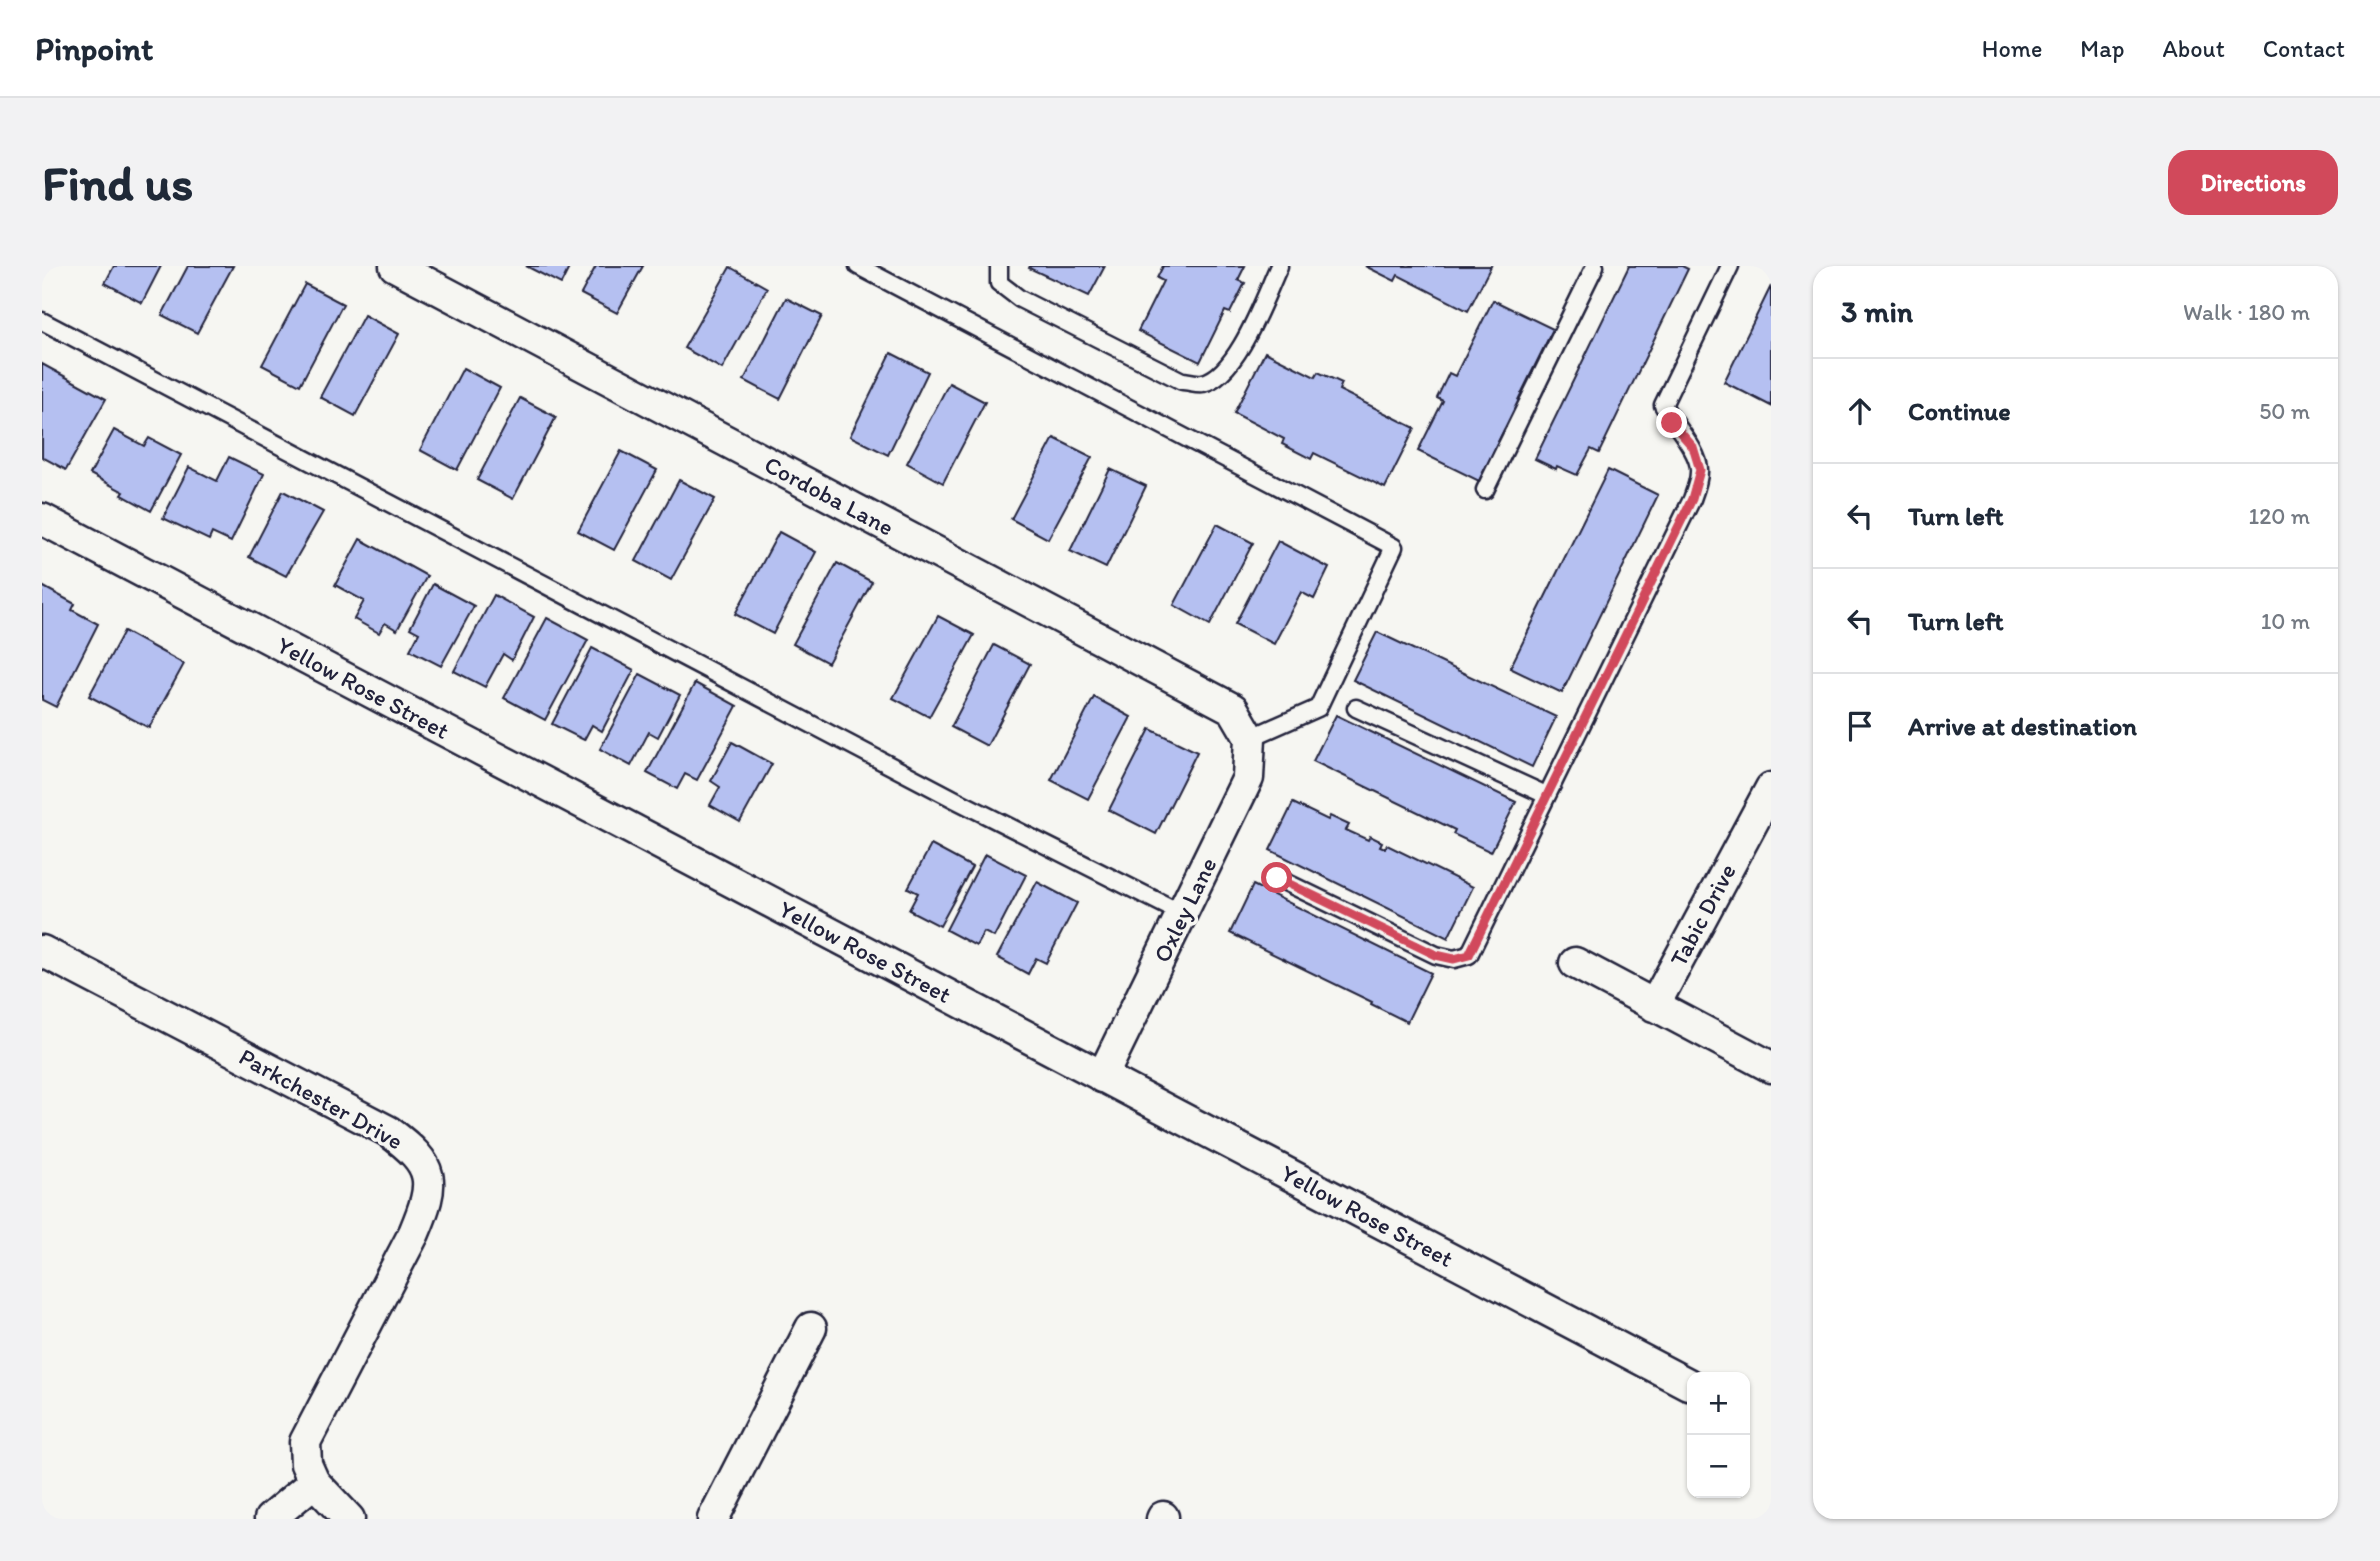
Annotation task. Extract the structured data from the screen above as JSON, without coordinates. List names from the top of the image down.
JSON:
{
  "streets": {
    "street": [
      "Cordoba Lane",
      "Yellow Rose Street",
      "Oxley Lane",
      "Tabic Drive",
      "Parkchester Drive"
    ]
  },
  "crossings": [
    ["Cordoba Lane", "Oxley Lane"],
    ["Yellow Rose Street", "Oxley Lane"]
  ],
  "page": {
    "header": "Pinpoint",
    "nav": [
      "Home",
      "Map",
      "About",
      "Contact"
    ],
    "buttons": "Directions",
    "title": "Find us",
    "heading": ["3 min", "Walk · 180 m"],
    "list": [
      ["Continue", "50 m"],
      ["Turn left", "120 m"],
      ["Turn left", "10 m"],
      "Arrive at destination"
    ],
    "map_buttons": ["+", "−"]
  }
}
